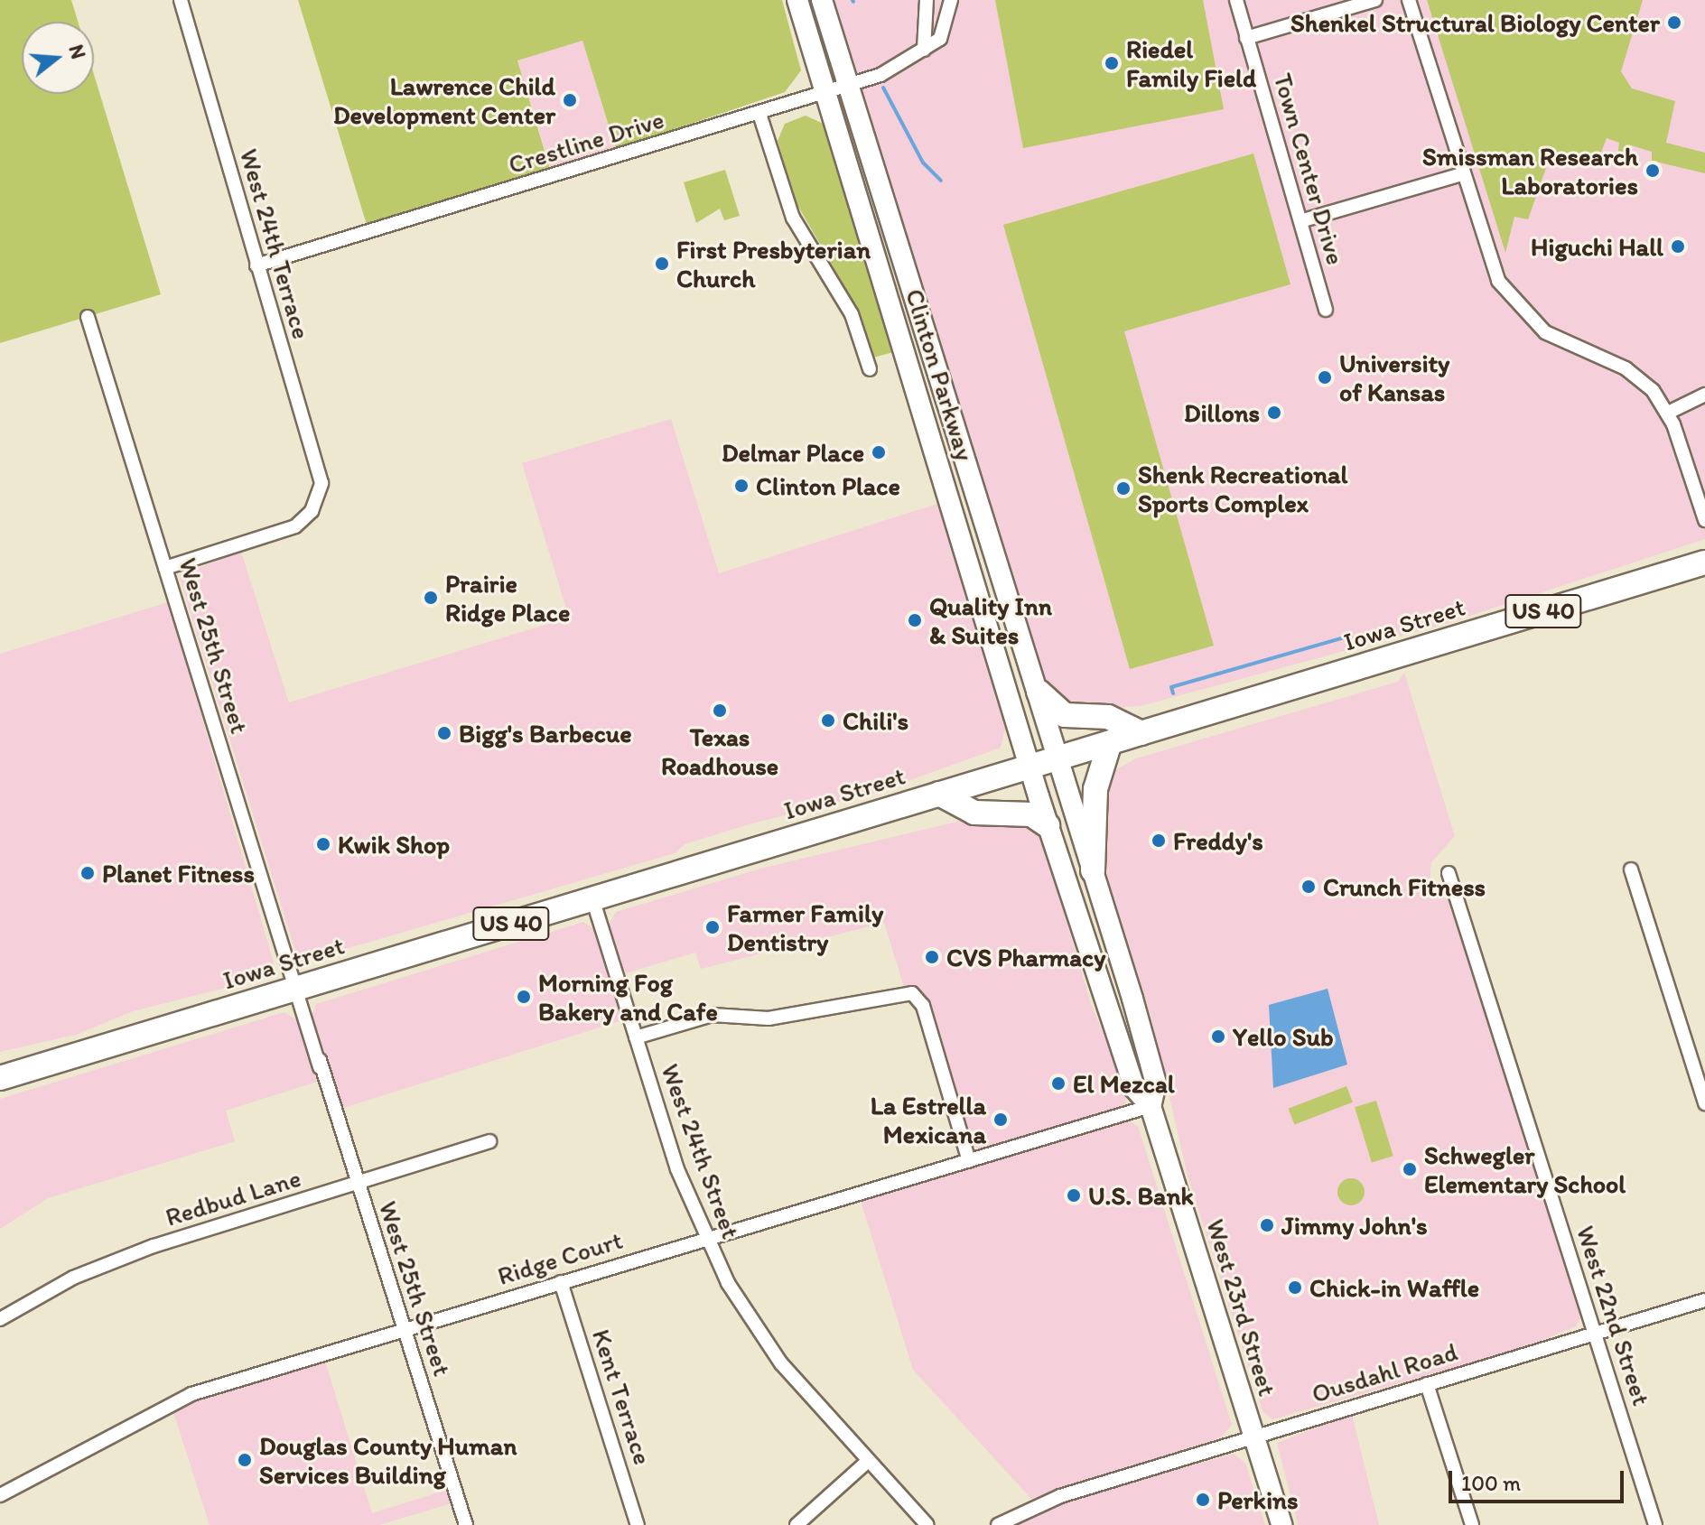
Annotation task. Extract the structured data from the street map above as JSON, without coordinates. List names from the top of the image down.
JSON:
{
  "streets": {
    "highway": ["US 40", "Iowa Street"],
    "main road": ["Clinton Parkway", "West 23rd Street"],
    "street": [
      "Crestline Drive",
      "Town Center Drive",
      "West 24th Terrace",
      "West 25th Street",
      "West 24th Street",
      "Redbud Lane",
      "Ridge Court",
      "West 22nd Street",
      "Ousdahl Road",
      "Kent Terrace"
    ]
  },
  "crossings": [
    ["Crestline Drive", "West 24th Terrace"],
    ["Crestline Drive", "Clinton Parkway"],
    ["West 24th Terrace", "West 25th Street"],
    ["Clinton Parkway", "Iowa Street"],
    ["Clinton Parkway", "West 23rd Street"],
    ["Iowa Street", "West 25th Street"],
    ["Iowa Street", "West 24th Street"],
    ["Iowa Street", "West 23rd Street"],
    ["West 25th Street", "Redbud Lane"],
    ["West 25th Street", "Ridge Court"],
    ["West 24th Street", "Ridge Court"],
    ["Ridge Court", "West 23rd Street"],
    ["Ridge Court", "Kent Terrace"],
    ["West 23rd Street", "Ousdahl Road"],
    ["West 22nd Street", "Ousdahl Road"]
  ],
  "places": [
    "Shenkel Structural Biology Center",
    "Riedel Family Field",
    "Lawrence Child Development Center",
    "Smissman Research Laboratories",
    "Higuchi Hall",
    "First Presbyterian Church",
    "University of Kansas",
    "Dillons",
    "Delmar Place",
    "Clinton Place",
    "Shenk Recreational Sports Complex",
    "Prairie Ridge Place",
    "Quality Inn & Suites",
    "Texas Roadhouse",
    "Chili's",
    "Bigg's Barbecue",
    "Freddy's",
    "Kwik Shop",
    "Planet Fitness",
    "Crunch Fitness",
    "Farmer Family Dentistry",
    "CVS Pharmacy",
    "Morning Fog Bakery and Cafe",
    "Yello Sub",
    "El Mezcal",
    "La Estrella Mexicana",
    "Schwegler Elementary School",
    "U.S. Bank",
    "Jimmy John's",
    "Chick-in Waffle",
    "Douglas County Human Services Building",
    "Perkins"
  ],
  "scale_bar": "100 m",
  "north": "right"
}
